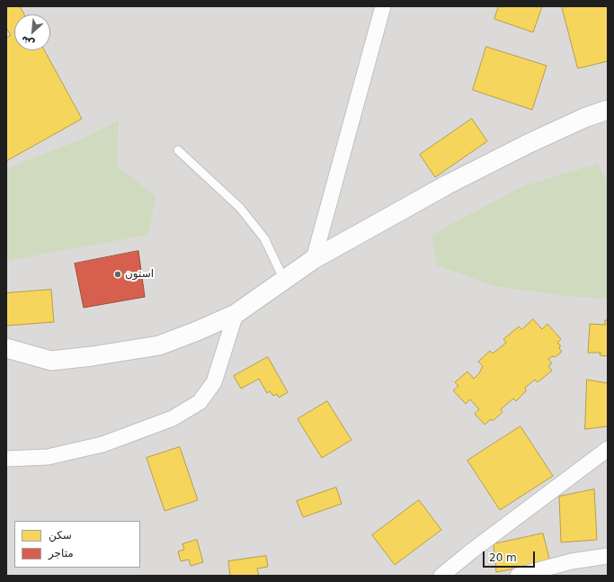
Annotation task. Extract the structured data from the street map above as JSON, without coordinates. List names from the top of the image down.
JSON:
{
  "places": ["استون"],
  "legend": ["سكن", "متاجر"],
  "scale_bar": "20 m",
  "north": "bottom left"
}
